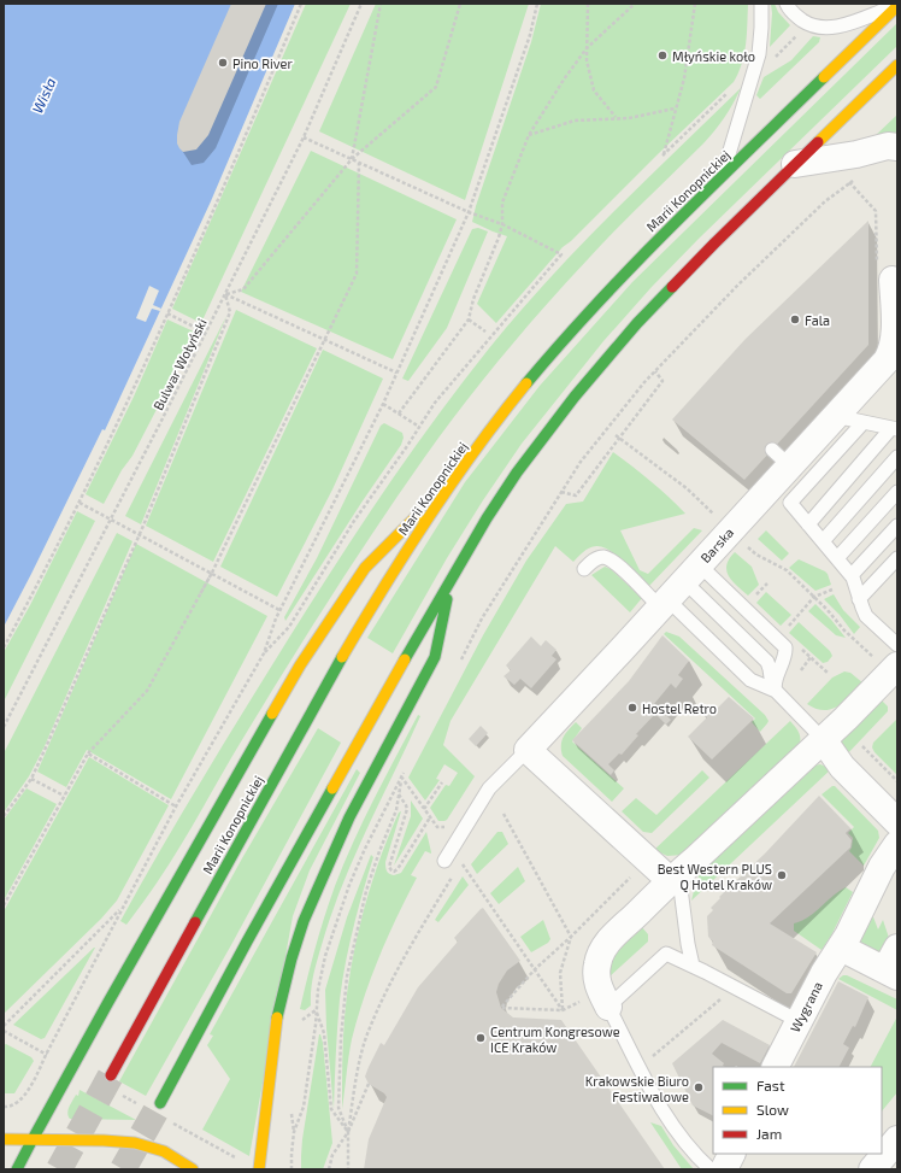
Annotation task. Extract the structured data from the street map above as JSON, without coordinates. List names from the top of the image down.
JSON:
{
  "streets": {
    "main road": ["Marii Konopnickiej"],
    "street": ["Barska", "Wygrana"],
    "path": ["Bulwar Wołyński"]
  },
  "water": ["Wisła"],
  "places": [
    "Młyńskie koło",
    "Pino River",
    "Fala",
    "Hostel Retro",
    "Best Western PLUS Q Hotel Kraków",
    "Centrum Kongresowe ICE Kraków",
    "Krakowskie Biuro Festiwalowe"
  ],
  "legend": ["Fast", "Slow", "Jam"]
}
